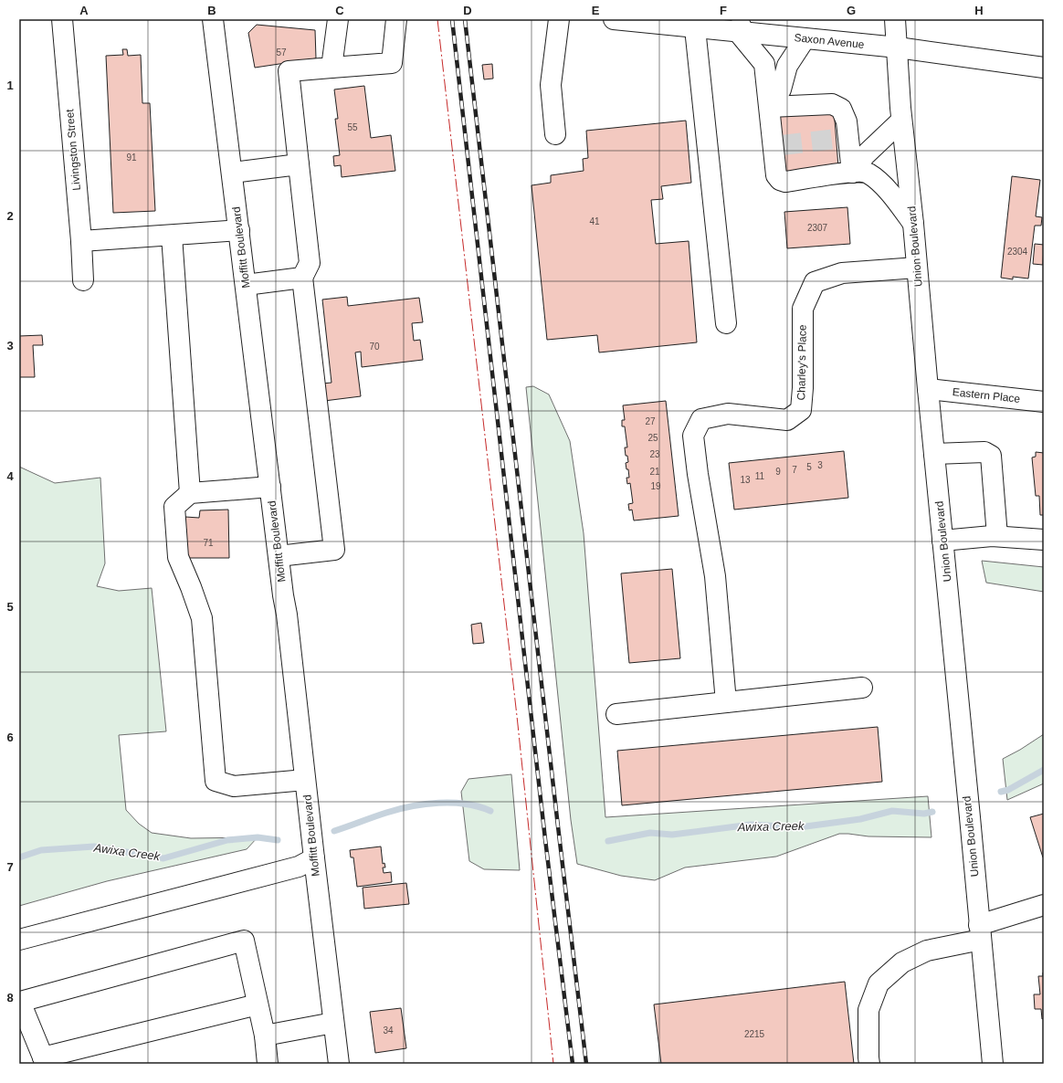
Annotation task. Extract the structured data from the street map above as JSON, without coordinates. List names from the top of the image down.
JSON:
{
  "streets": {
    "street": [
      "Saxon Avenue",
      "Livingston Street",
      "Union Boulevard",
      "Moffitt Boulevard",
      "Charley's Place",
      "Eastern Place"
    ]
  },
  "crossings": [
    ["Saxon Avenue", "Union Boulevard"],
    ["Union Boulevard", "Charley's Place"],
    ["Union Boulevard", "Eastern Place"]
  ],
  "water": ["Awixa Creek"],
  "house_numbers": [
    "57",
    "55",
    "91",
    "41",
    "2307",
    "2304",
    "70",
    "27",
    "25",
    "23",
    "3",
    "5",
    "7",
    "21",
    "9",
    "11",
    "13",
    "19",
    "71",
    "34",
    "2215"
  ],
  "grid": {
    "columns": [
      "A",
      "B",
      "C",
      "D",
      "E",
      "F",
      "G",
      "H"
    ],
    "rows": [
      "1",
      "2",
      "3",
      "4",
      "5",
      "6",
      "7",
      "8"
    ]
  }
}
